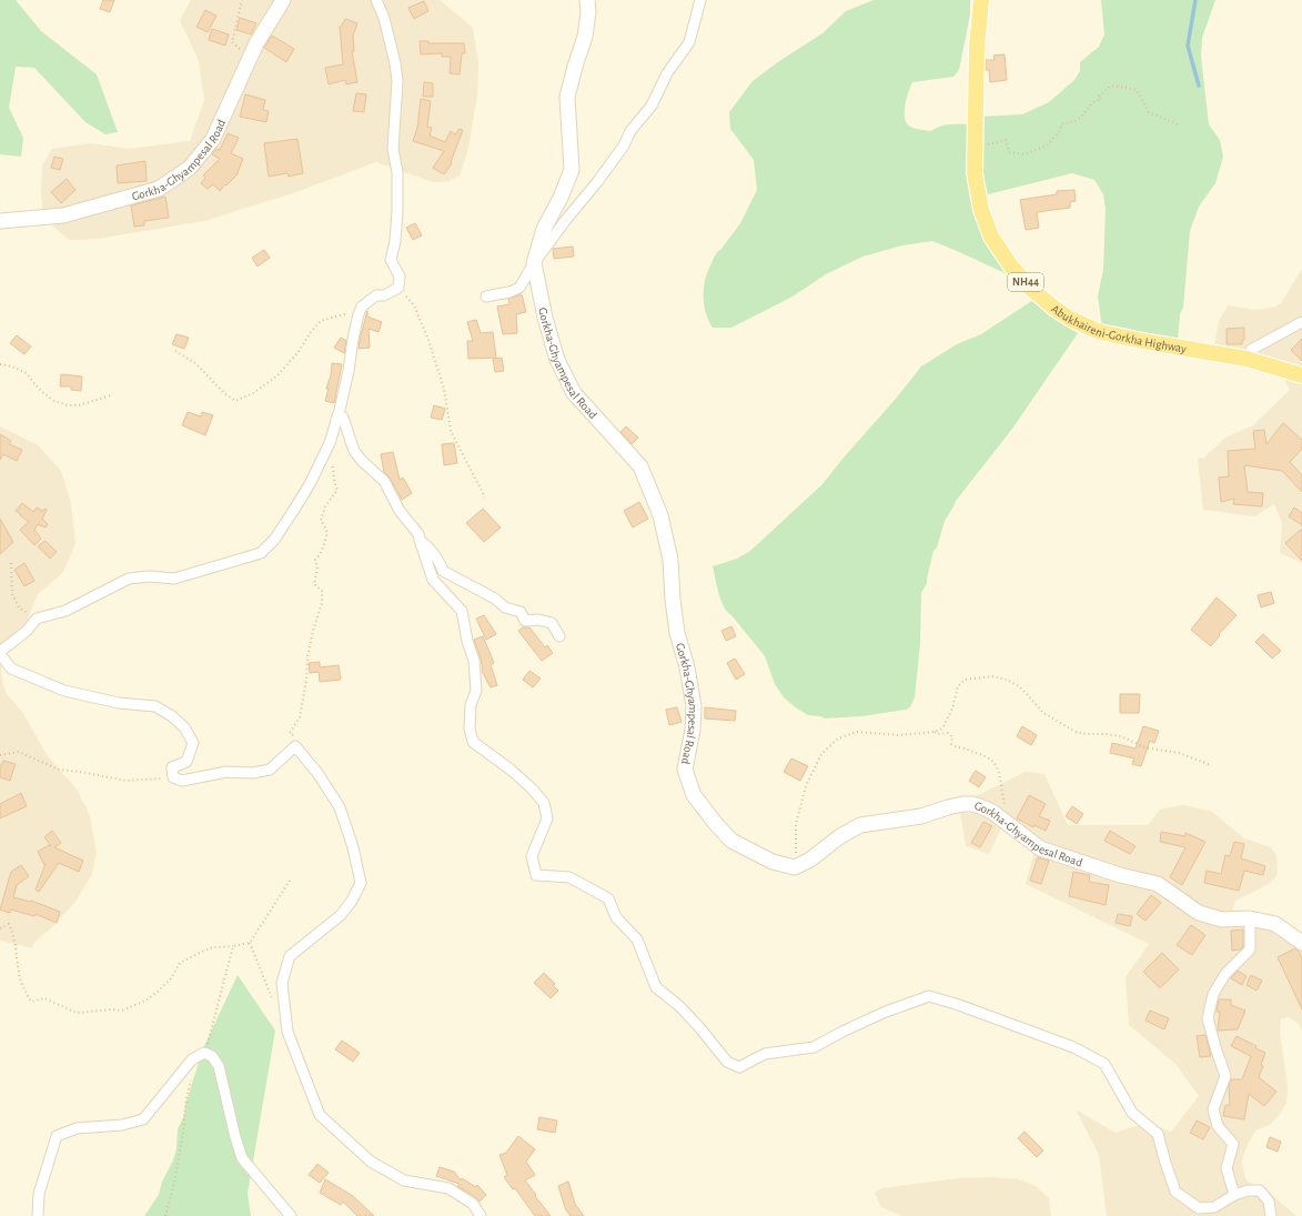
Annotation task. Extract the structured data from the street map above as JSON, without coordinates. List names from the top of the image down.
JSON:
{
  "streets": {
    "main road": ["Gorkha-Ghyampesal Road", "NH44", "Abukhaireni-Gorkha Highway"]
  }
}
